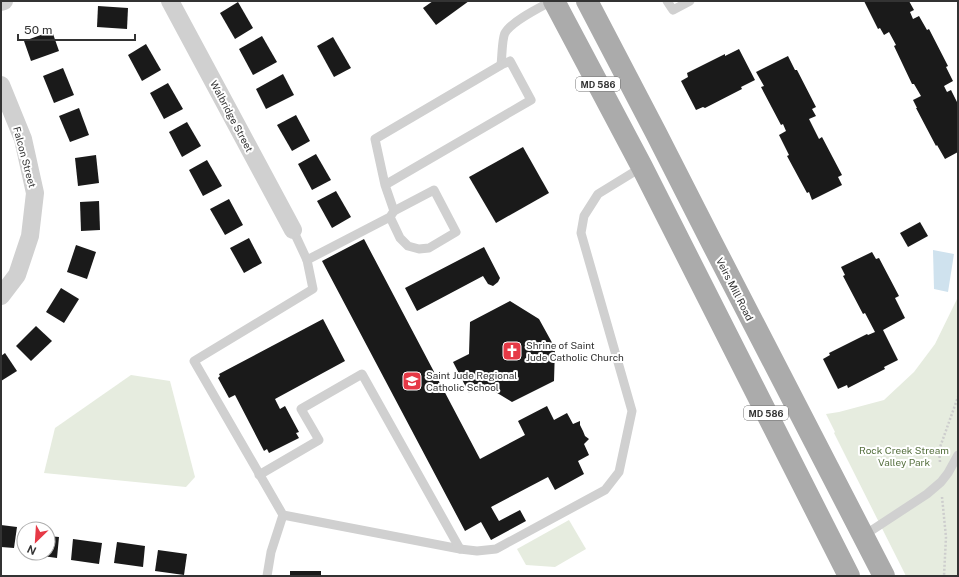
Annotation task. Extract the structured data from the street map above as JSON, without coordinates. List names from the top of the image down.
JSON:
{
  "streets": {
    "main road": ["MD 586", "Veirs Mill Road"],
    "street": ["Walbridge Street", "Falcon Street"]
  },
  "parks": ["Rock Creek Stream Valley Park"],
  "places": {
    "church": ["Shrine of Saint Jude Catholic Church"],
    "school or university": ["Saint Jude Regional Catholic School"]
  },
  "scale_bar": "50 m",
  "north": "bottom left"
}
